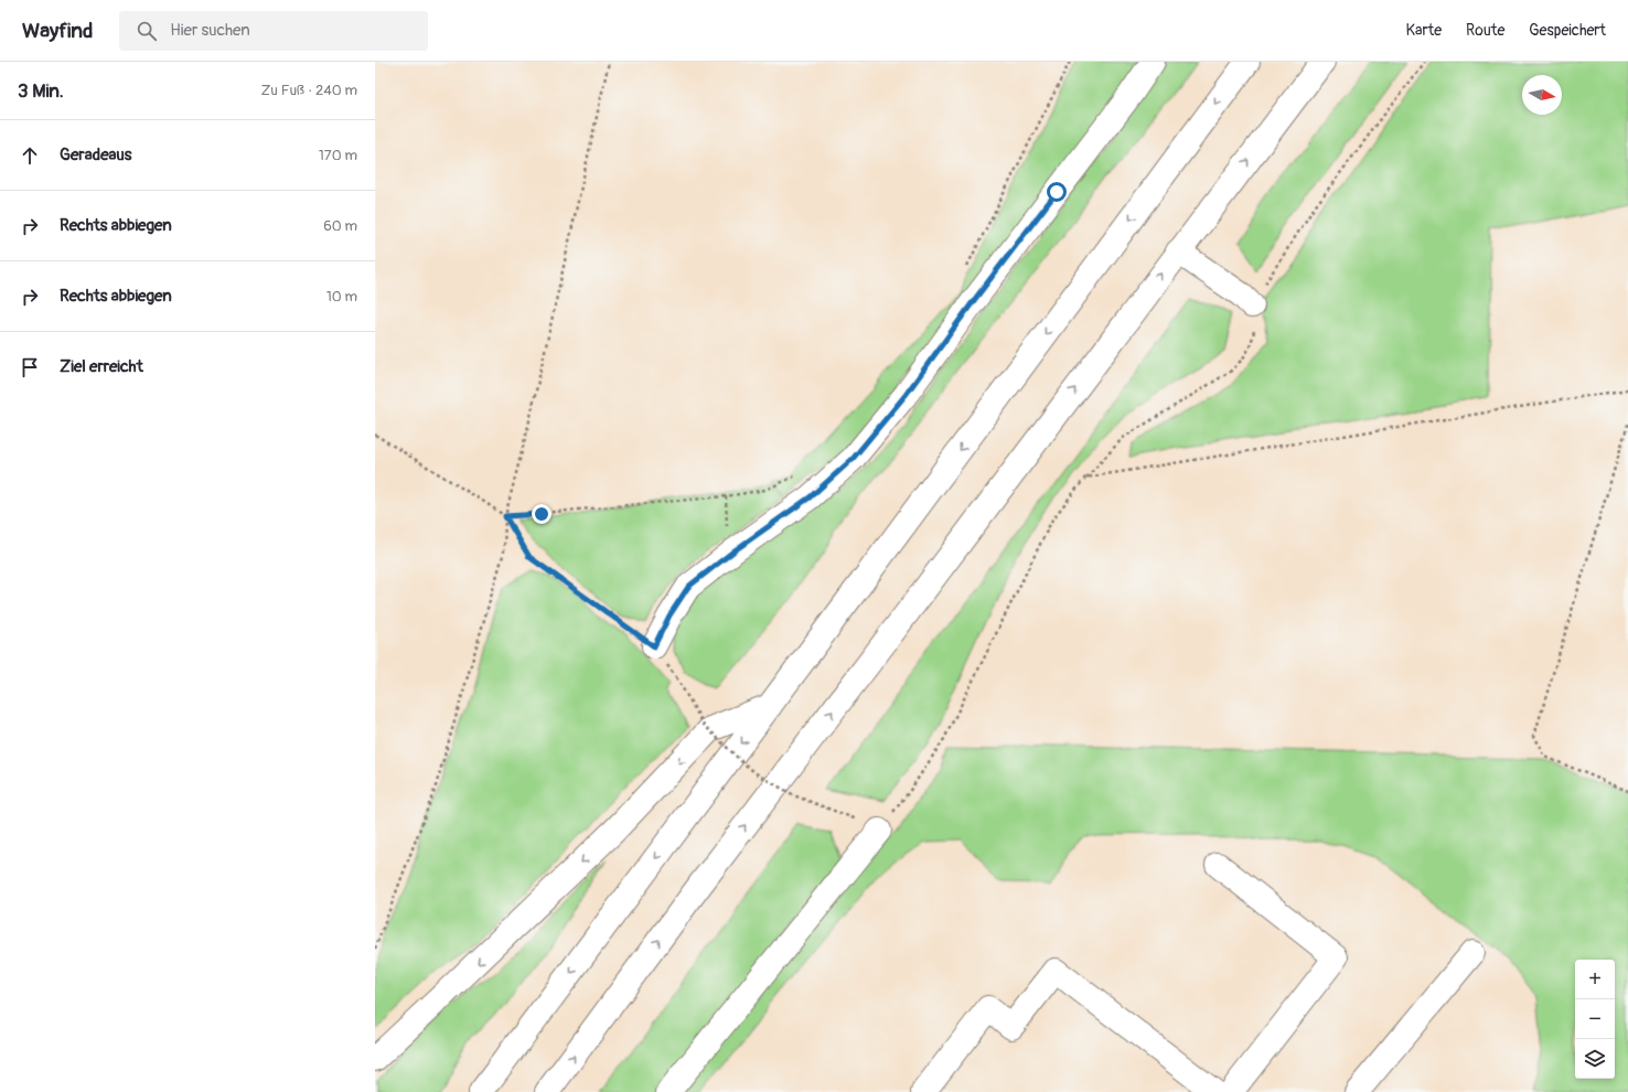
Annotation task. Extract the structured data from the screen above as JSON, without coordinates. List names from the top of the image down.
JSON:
{
  "north": "right",
  "page": {
    "header": "Wayfind",
    "search": "Hier suchen",
    "nav": ["Karte", "Route", "Gespeichert"],
    "heading": ["3 Min.", "Zu Fuß · 240 m"],
    "list": [
      ["Geradeaus", "170 m"],
      ["Rechts abbiegen", "60 m"],
      ["Rechts abbiegen", "10 m"],
      "Ziel erreicht"
    ],
    "map_buttons": ["+", "−"]
  }
}
